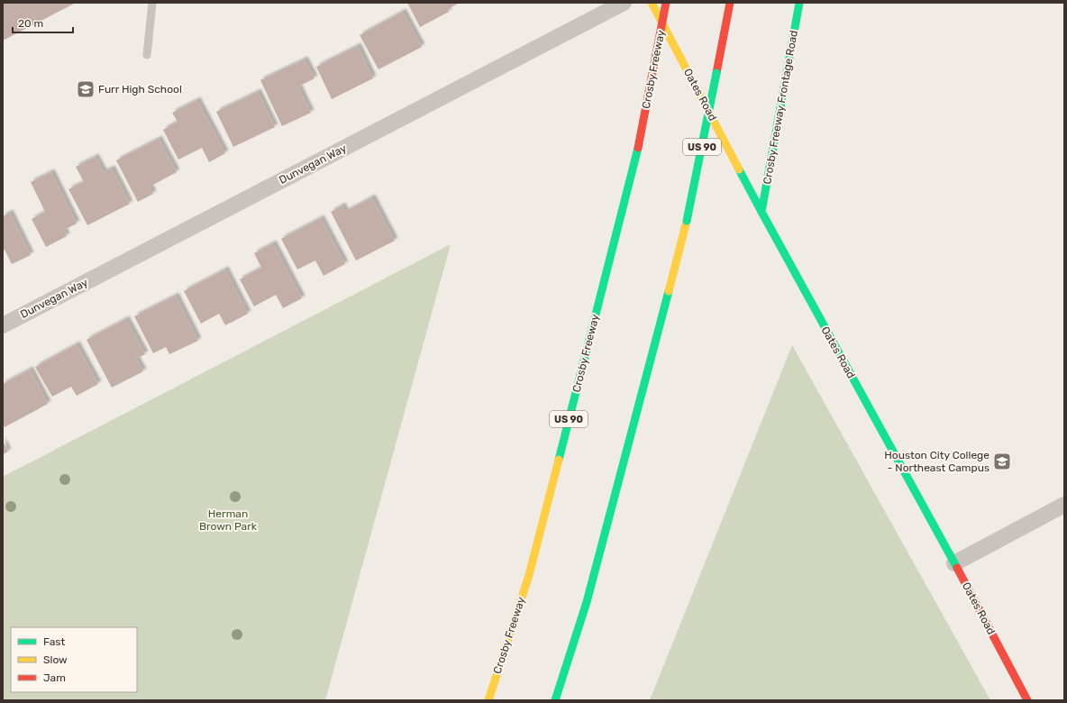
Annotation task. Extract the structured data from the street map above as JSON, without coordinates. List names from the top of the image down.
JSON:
{
  "streets": {
    "main road": [
      "Crosby Freeway",
      "Oates Road",
      "Crosby Freeway Frontage Road",
      "US 90"
    ],
    "street": ["Dunvegan Way"]
  },
  "crossings": [
    ["Oates Road", "Crosby Freeway Frontage Road"]
  ],
  "parks": ["Herman Brown Park"],
  "places": {
    "school or university": ["Furr High School", "Houston City College - Northeast Campus"]
  },
  "legend": ["Fast", "Slow", "Jam"],
  "scale_bar": "20 m"
}
